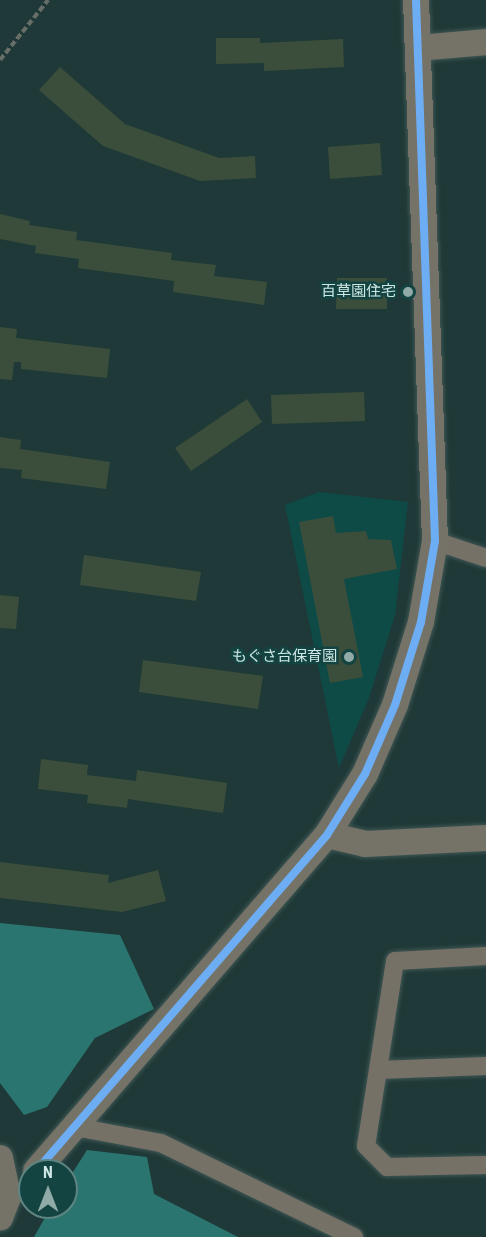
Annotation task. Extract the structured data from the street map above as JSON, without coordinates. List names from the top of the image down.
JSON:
{
  "places": ["百草園住宅", "もぐさ台保育園"],
  "north": "top"
}
